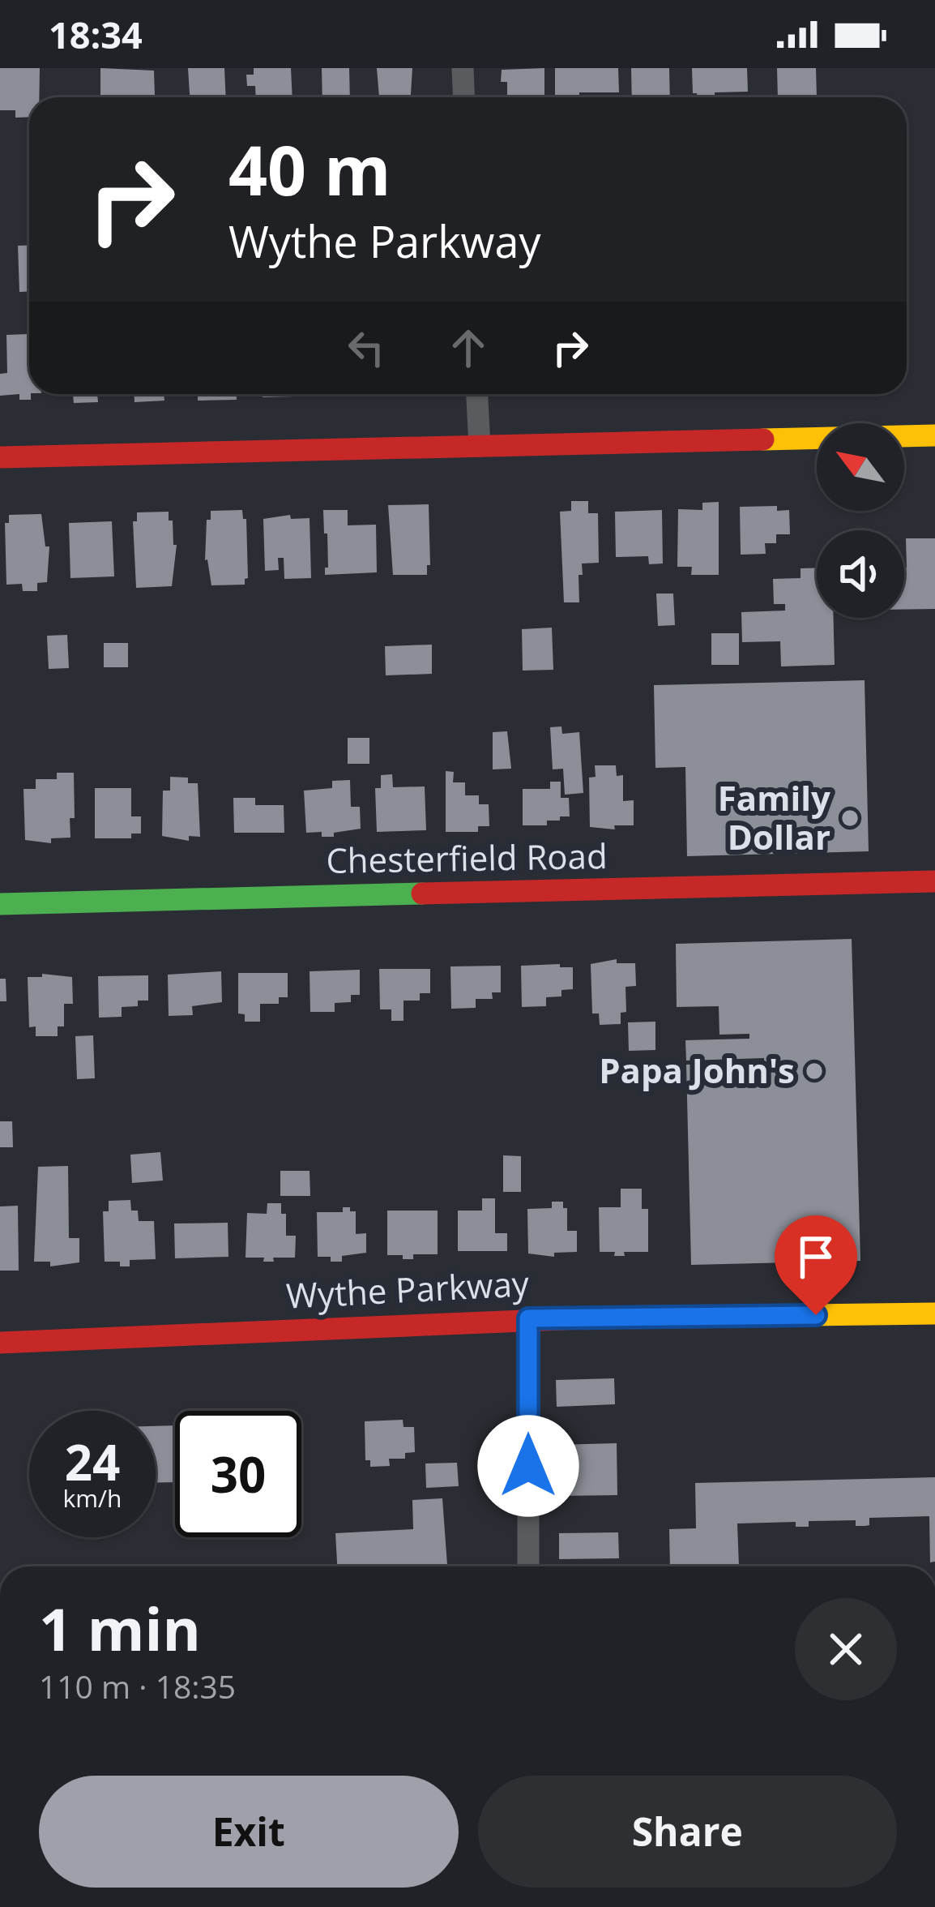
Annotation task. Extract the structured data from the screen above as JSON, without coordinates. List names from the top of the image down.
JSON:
{
  "streets": {
    "street": ["Chesterfield Road", "Wythe Parkway"]
  },
  "places": ["Family Dollar", "Papa John's"],
  "north": "top left",
  "page": {
    "status": "18:34",
    "turn": ["40 m", "Wythe Parkway"],
    "speed": "24 km/h",
    "limit": "30",
    "heading": ["1 min", "110 m · 18:35"],
    "buttons": ["Exit", "Share"]
  }
}
